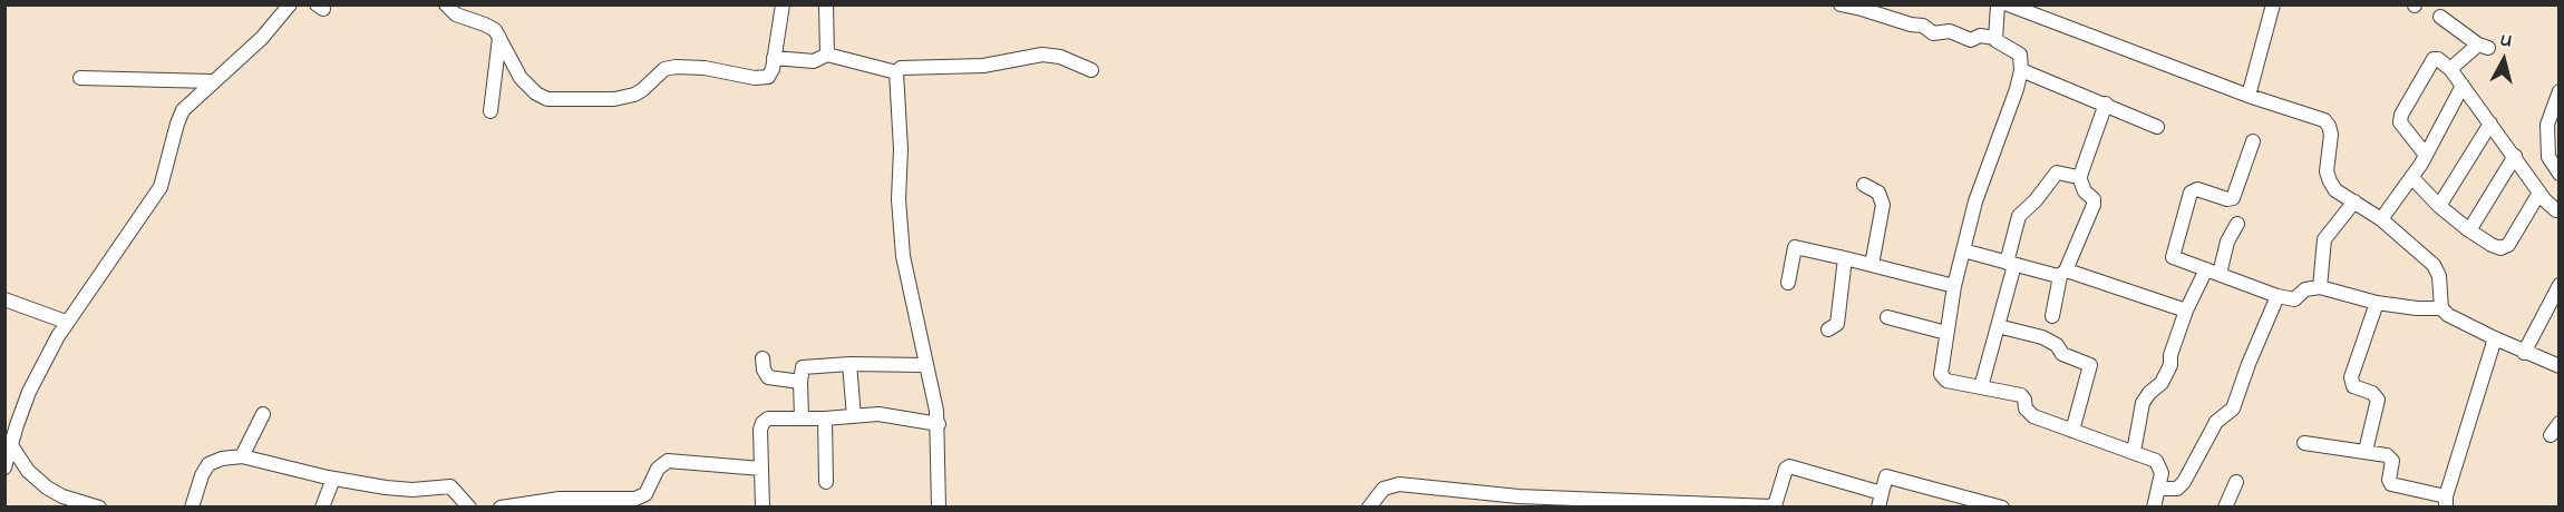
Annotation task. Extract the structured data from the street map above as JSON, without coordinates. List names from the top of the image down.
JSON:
{
  "north": "top"
}
